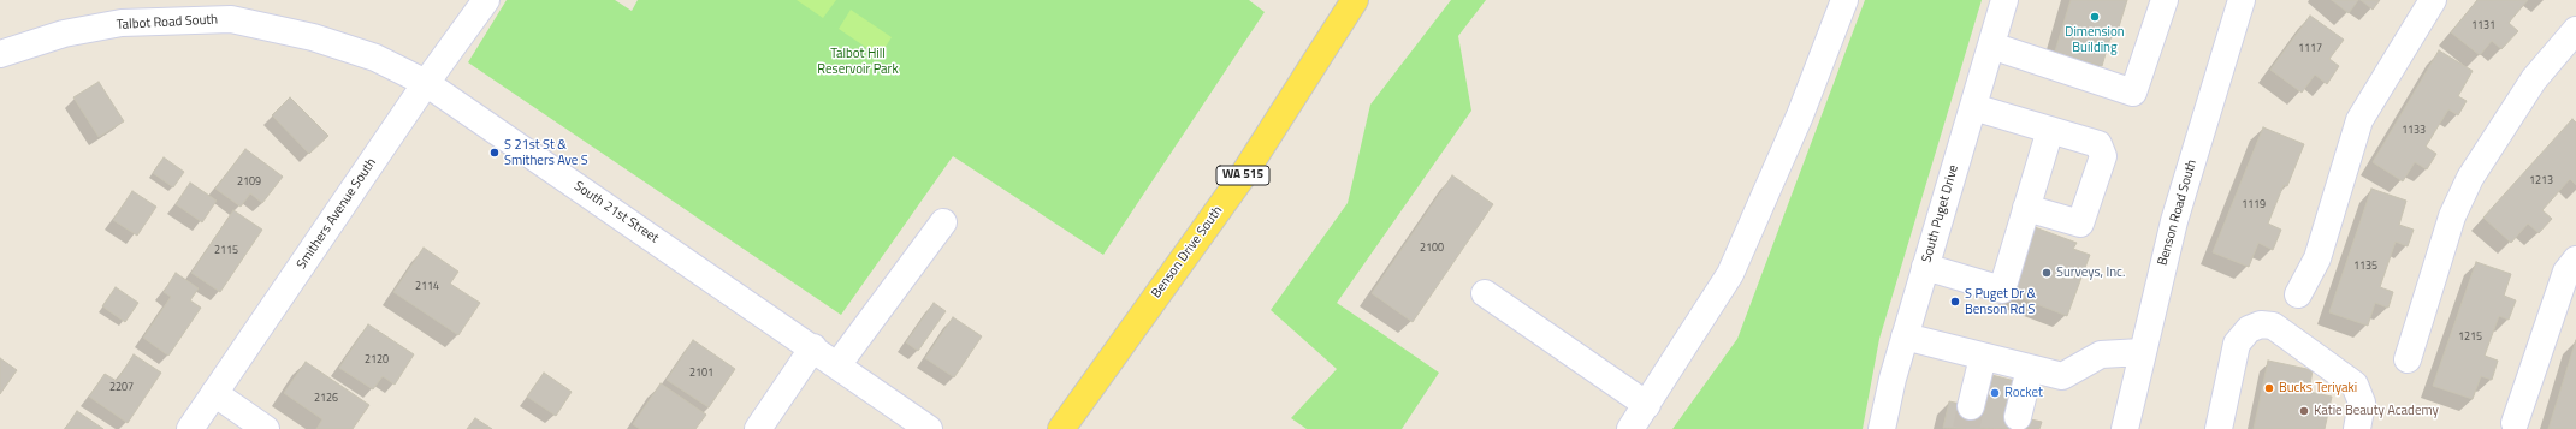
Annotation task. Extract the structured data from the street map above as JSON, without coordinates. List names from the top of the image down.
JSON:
{
  "streets": {
    "main road": ["WA 515", "Benson Drive South"],
    "street": [
      "Talbot Road South",
      "South 21st Street",
      "Benson Road South",
      "Smithers Avenue South",
      "South Puget Drive"
    ]
  },
  "crossings": [
    ["Talbot Road South", "South 21st Street"],
    ["South 21st Street", "Smithers Avenue South"]
  ],
  "parks": ["Talbot Hill Reservoir Park"],
  "places": [
    "Dimension Building",
    "S 21st St & Smithers Ave S",
    "Surveys, Inc.",
    "S Puget Dr & Benson Rd S",
    "Bucks Teriyaki",
    "Rocket",
    "Katie Beauty Academy"
  ],
  "house_numbers": [
    "1131",
    "1117",
    "1133",
    "1213",
    "2109",
    "1119",
    "2100",
    "2115",
    "1135",
    "2114",
    "1215",
    "2120",
    "2101",
    "2207",
    "2126"
  ]
}
